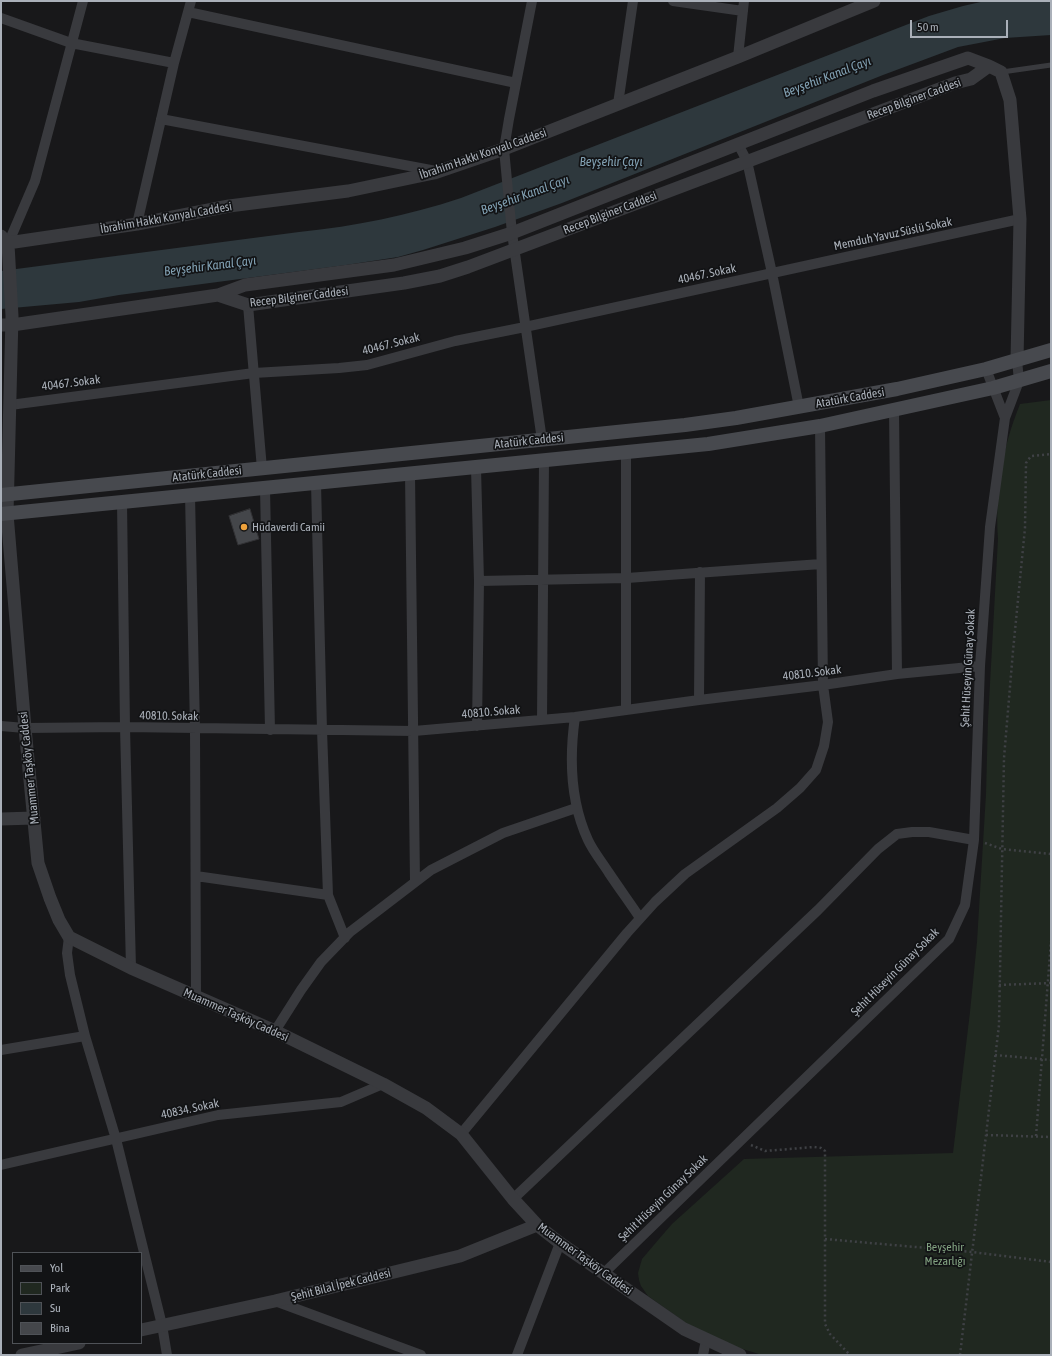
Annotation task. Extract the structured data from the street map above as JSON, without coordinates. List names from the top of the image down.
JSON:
{
  "streets": {
    "main road": ["Atatürk Caddesi"],
    "street": [
      "Recep Bilginer Caddesi",
      "İbrahim Hakkı Konyalı Caddesi",
      "Memduh Yavuz Süslü Sokak",
      "40467. Sokak",
      "Şehit Hüseyin Günay Sokak",
      "40810. Sokak",
      "Muammer Taşköy Caddesi",
      "40834. Sokak",
      "Şehit Bilal İpek Caddesi"
    ]
  },
  "crossings": [
    ["Recep Bilginer Caddesi", "Muammer Taşköy Caddesi"],
    ["İbrahim Hakkı Konyalı Caddesi", "Muammer Taşköy Caddesi"],
    ["Memduh Yavuz Süslü Sokak", "40467. Sokak"],
    ["40467. Sokak", "Muammer Taşköy Caddesi"],
    ["Atatürk Caddesi", "Şehit Hüseyin Günay Sokak"],
    ["Atatürk Caddesi", "Muammer Taşköy Caddesi"],
    ["Şehit Hüseyin Günay Sokak", "40810. Sokak"],
    ["Şehit Hüseyin Günay Sokak", "Muammer Taşköy Caddesi"],
    ["40810. Sokak", "Muammer Taşköy Caddesi"],
    ["Muammer Taşköy Caddesi", "40834. Sokak"],
    ["Muammer Taşköy Caddesi", "Şehit Bilal İpek Caddesi"]
  ],
  "water": ["Beyşehir Kanal Çayı", "Beyşehir Çayı"],
  "parks": ["Beyşehir Mezarlığı"],
  "places": ["Hüdaverdi Camii"],
  "legend": [
    "Yol",
    "Park",
    "Su",
    "Bina"
  ],
  "scale_bar": "50 m"
}
